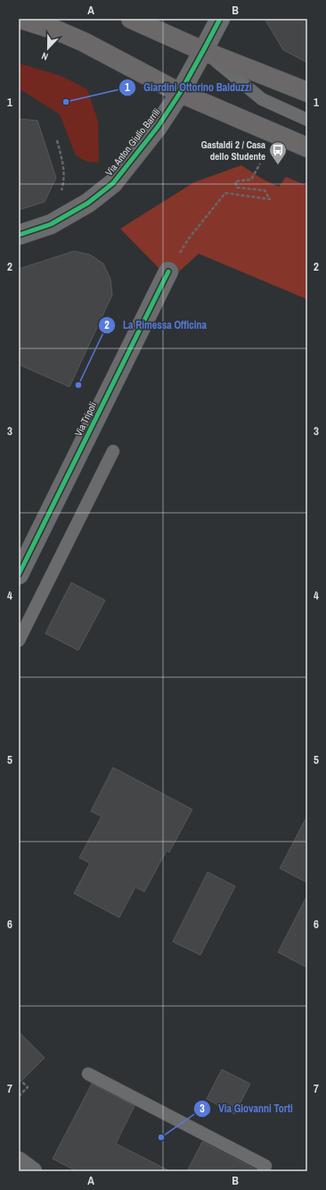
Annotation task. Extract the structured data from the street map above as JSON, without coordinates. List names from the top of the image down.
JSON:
{
  "streets": {
    "street": ["Via Anton Giulio Barrili", "Via Tripoli"]
  },
  "places": {
    "other": ["Giardini Ottorino Balduzzi", "La Rimessa Officina", "Via Giovanni Torti"],
    "bus stop": ["Gastaldi 2 / Casa dello Studente"]
  },
  "north": "bottom",
  "grid": {
    "columns": ["A", "B"],
    "rows": [
      "1",
      "2",
      "3",
      "4",
      "5",
      "6",
      "7"
    ]
  }
}
